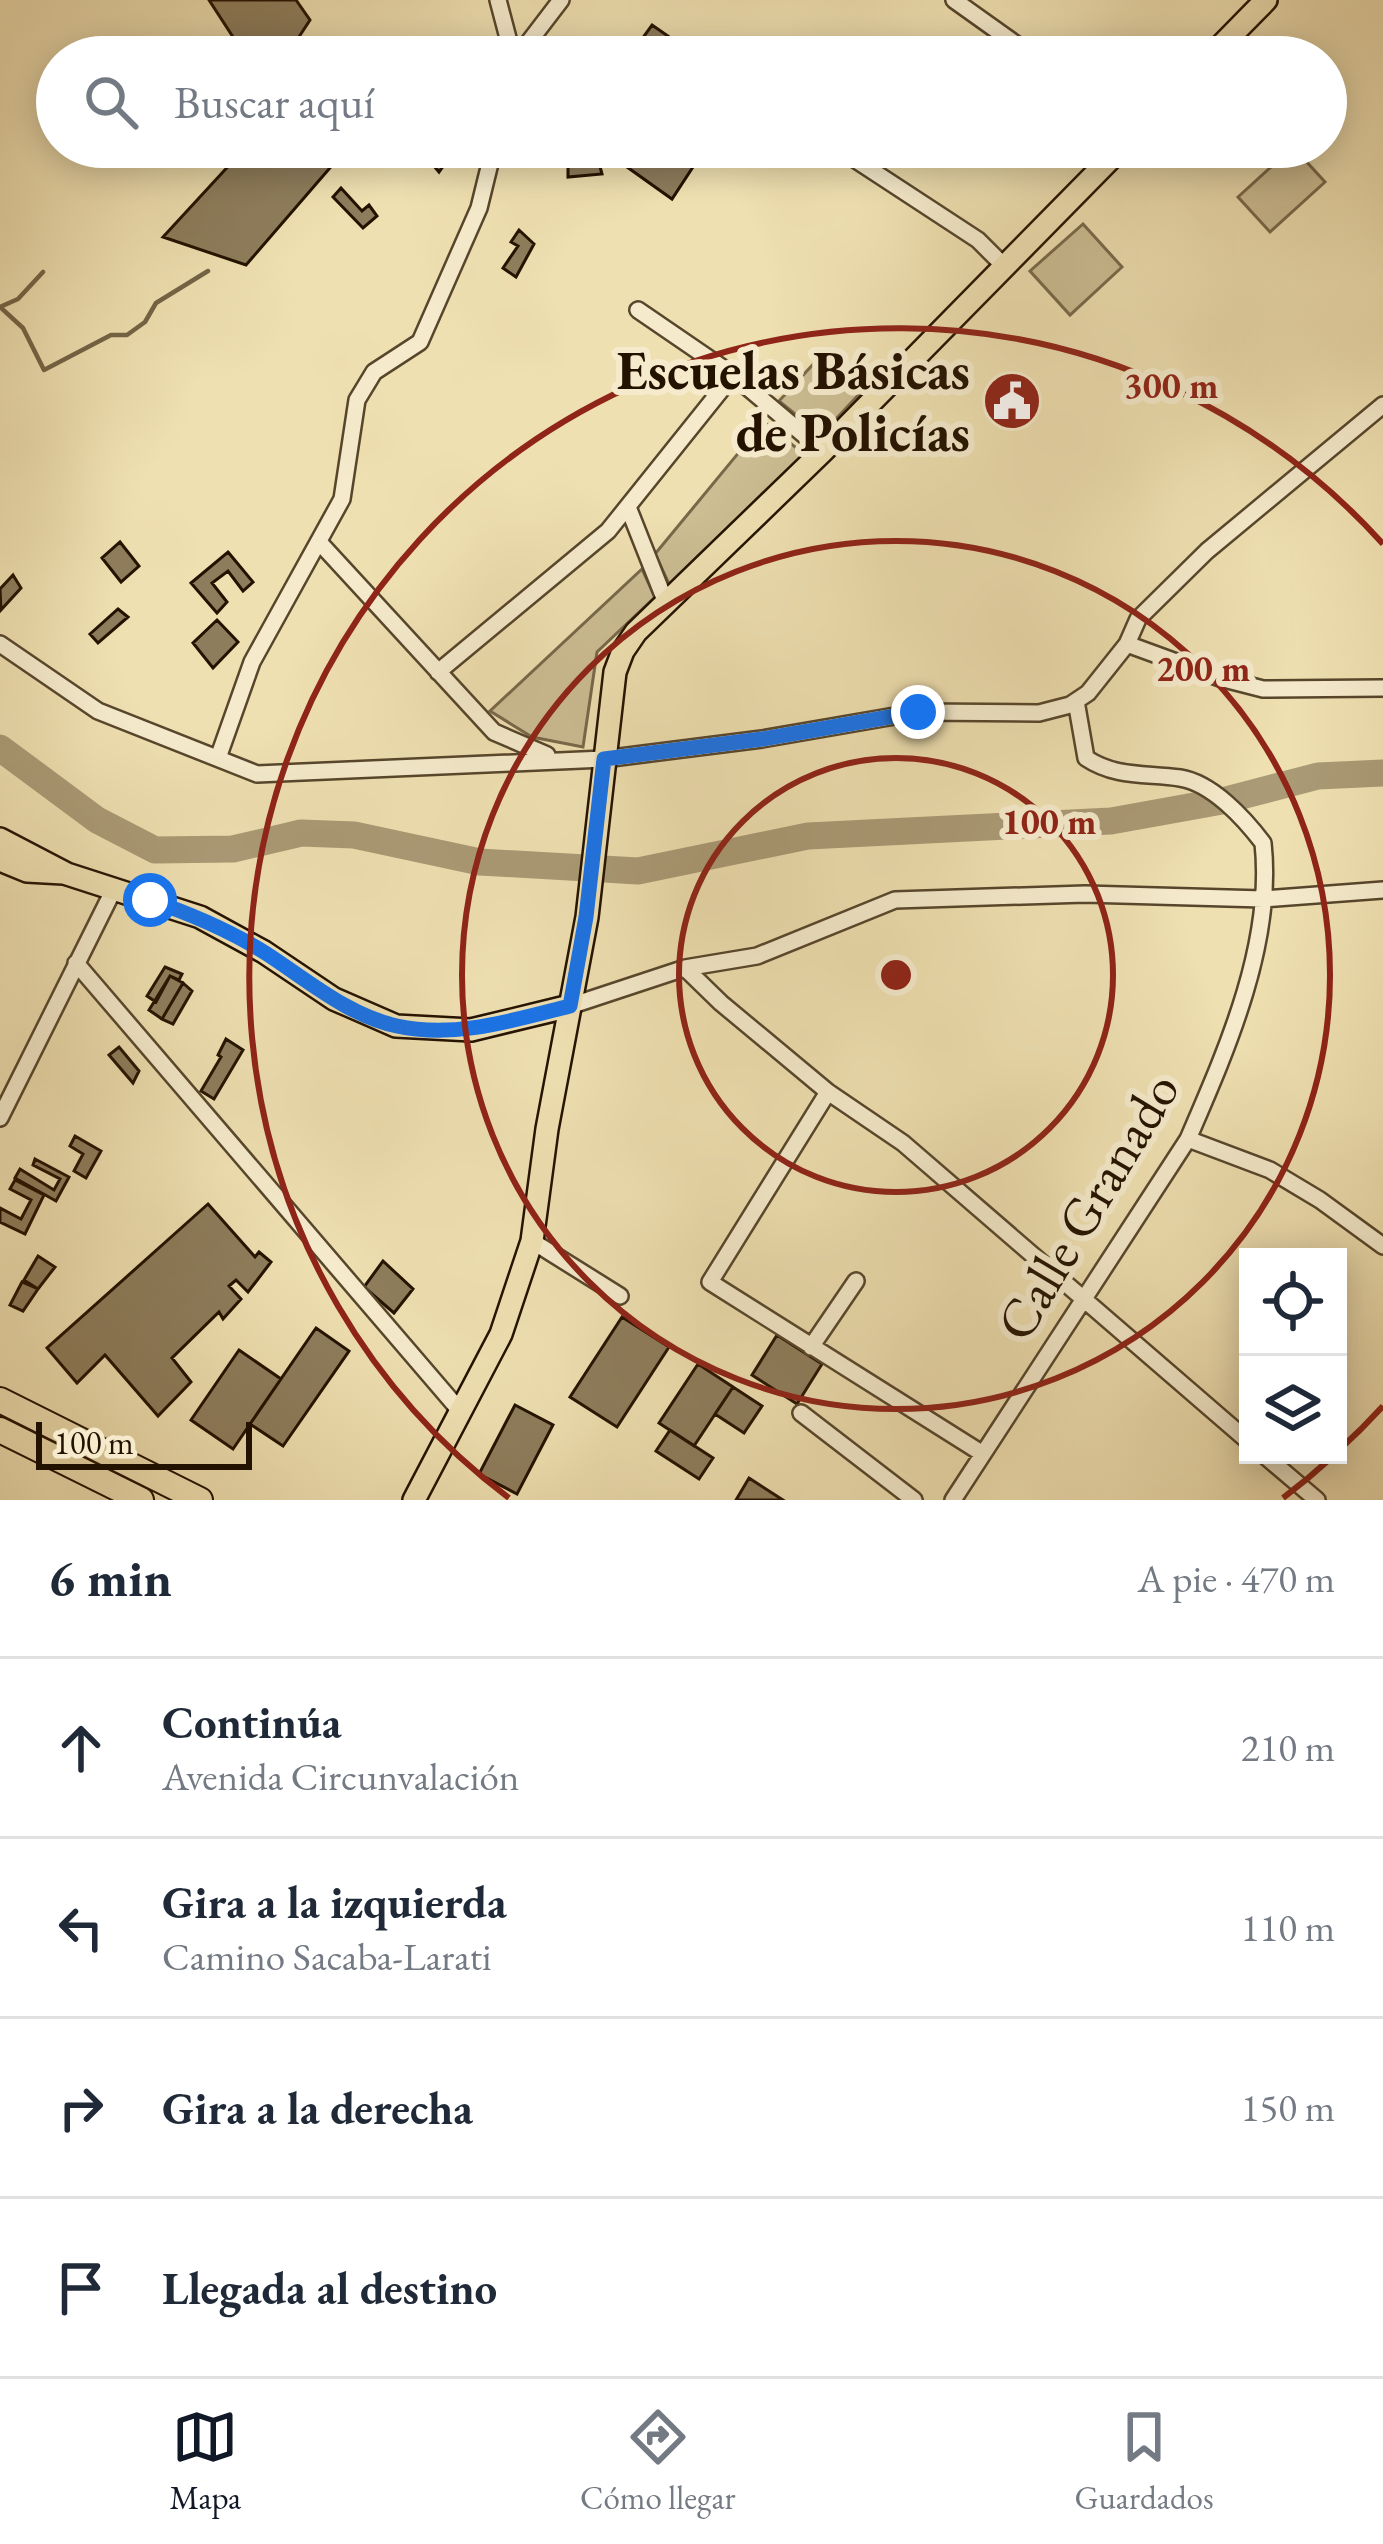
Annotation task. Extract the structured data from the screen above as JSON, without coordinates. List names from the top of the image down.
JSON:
{
  "streets": {
    "street": ["Calle Granado"]
  },
  "places": {
    "public building": ["Escuelas Básicas de Policías"]
  },
  "scale_bar": "100 m",
  "page": {
    "search": "Buscar aquí",
    "scale": "100 m",
    "heading": ["6 min", "A pie · 470 m"],
    "list": [
      ["Continúa", "Avenida Circunvalación", "210 m"],
      ["Gira a la izquierda", "Camino Sacaba-Larati", "110 m"],
      ["Gira a la derecha", "150 m"],
      "Llegada al destino"
    ],
    "nav": ["Mapa", "Cómo llegar", "Guardados"]
  },
  "rings": ["300 m", "200 m", "100 m"]
}
